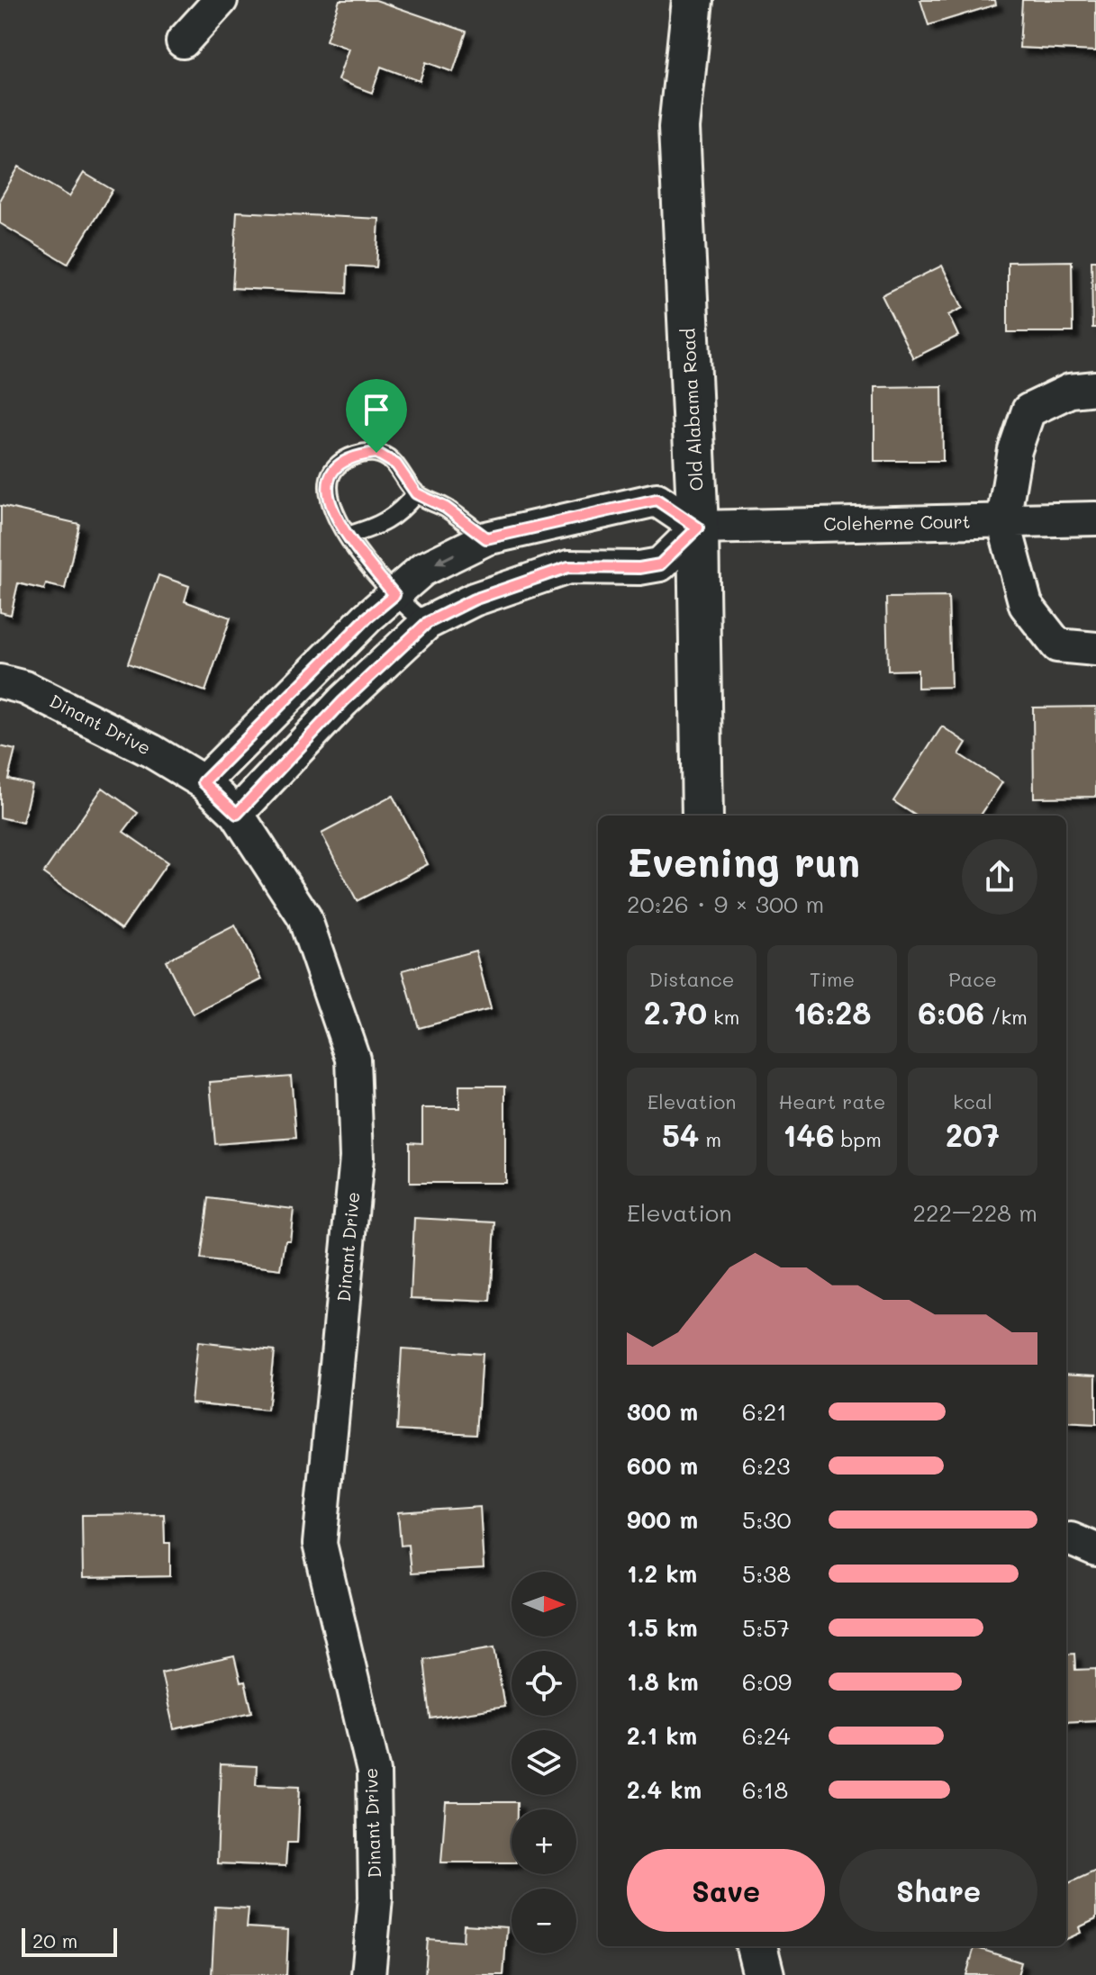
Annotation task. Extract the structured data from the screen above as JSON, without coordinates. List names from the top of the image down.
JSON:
{
  "streets": {
    "main road": ["Old Alabama Road"],
    "street": ["Coleherne Court", "Dinant Drive"]
  },
  "crossings": [
    ["Old Alabama Road", "Coleherne Court"]
  ],
  "scale_bar": "20 m",
  "north": "right",
  "page": {
    "heading": ["Evening run", "20:26 · 9 × 300 m"],
    "stats": [
      ["Distance", "2.70 km"],
      ["Time", "16:28"],
      ["Pace", "6:06 /km"],
      ["Elevation", "54 m"],
      ["Heart rate", "146 bpm"],
      ["kcal", "207"]
    ],
    "chart": ["Elevation", "222–228 m"],
    "list": [
      {
        "name": "300 m",
        "note": "6:21"
      },
      {
        "name": "600 m",
        "note": "6:23"
      },
      {
        "name": "900 m",
        "note": "5:30"
      },
      {
        "name": "1.2 km",
        "note": "5:38"
      },
      {
        "name": "1.5 km",
        "note": "5:57"
      },
      {
        "name": "1.8 km",
        "note": "6:09"
      },
      {
        "name": "2.1 km",
        "note": "6:24"
      },
      {
        "name": "2.4 km",
        "note": "6:18"
      }
    ],
    "map_buttons": ["+", "−"],
    "buttons": ["Save", "Share"],
    "scale": "20 m"
  }
}
